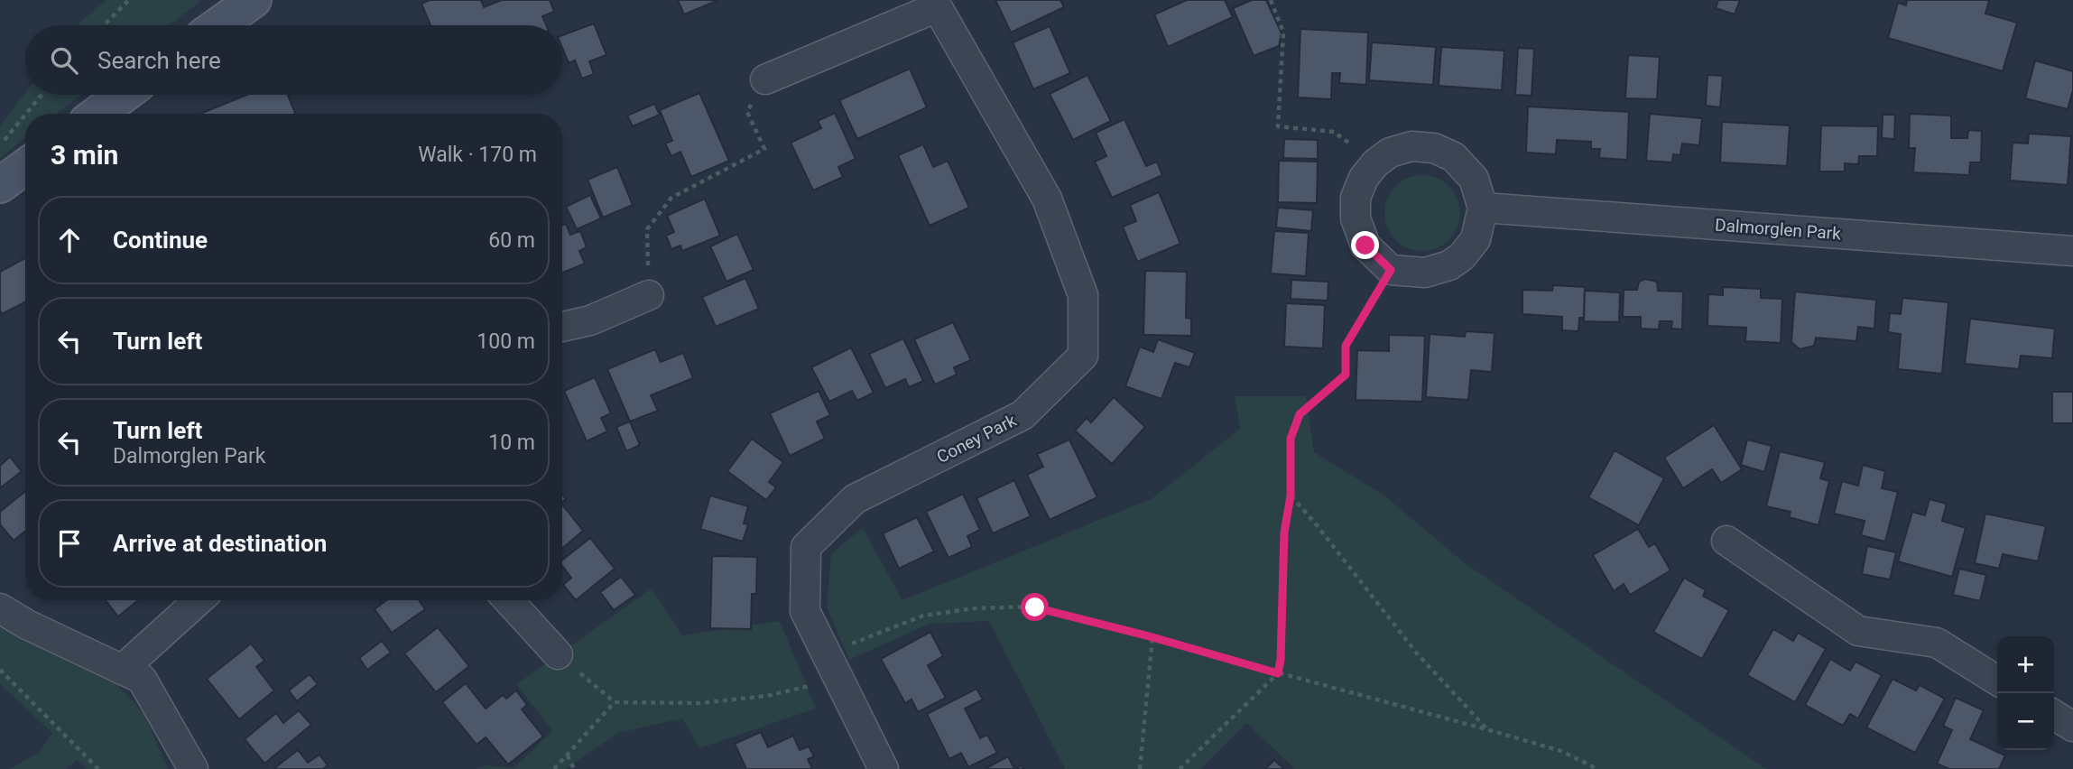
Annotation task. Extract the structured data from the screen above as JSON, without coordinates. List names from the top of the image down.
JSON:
{
  "streets": {
    "street": ["Dalmorglen Park", "Coney Park"]
  },
  "page": {
    "search": "Search here",
    "heading": ["3 min", "Walk · 170 m"],
    "list": [
      ["Continue", "60 m"],
      ["Turn left", "100 m"],
      ["Turn left", "Dalmorglen Park", "10 m"],
      "Arrive at destination"
    ],
    "map_buttons": ["+", "−"]
  }
}
